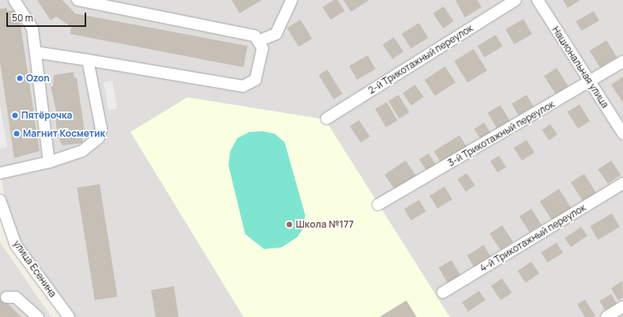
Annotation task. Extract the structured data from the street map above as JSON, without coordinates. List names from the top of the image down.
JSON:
{
  "streets": {
    "street": [
      "2-й Трикотажный переулок",
      "Национальная улица",
      "3-й Трикотажный переулок",
      "4-й Трикотажный переулок",
      "улица Есенина"
    ]
  },
  "crossings": [
    ["Национальная улица", "3-й Трикотажный переулок"]
  ],
  "places": [
    "Ozon",
    "Пятёрочка",
    "Магнит Косметик",
    "Школа №177"
  ],
  "scale_bar": "50 m"
}
